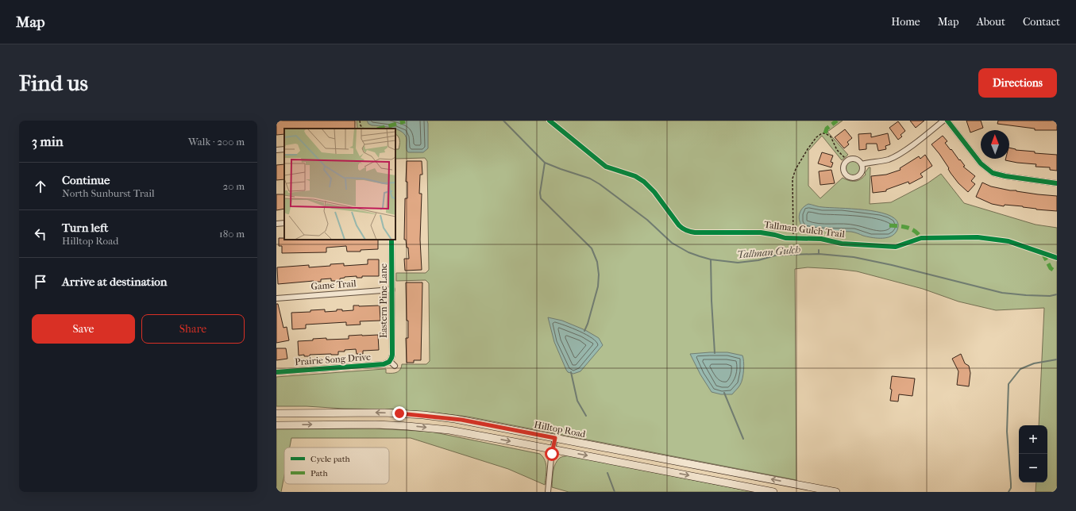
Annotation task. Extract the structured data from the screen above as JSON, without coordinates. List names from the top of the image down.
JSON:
{
  "streets": {
    "main road": ["Hilltop Road"],
    "street": ["Game Trail", "Eastern Pine Lane", "Prairie Song Drive"],
    "cycle path": ["Tallman Gulch Trail"]
  },
  "crossings": [
    ["Game Trail", "Eastern Pine Lane"],
    ["Eastern Pine Lane", "Prairie Song Drive"]
  ],
  "water": ["Tallman Gulch"],
  "legend": ["Cycle path", "Path"],
  "north": "top",
  "page": {
    "header": "Map",
    "nav": [
      "Home",
      "Map",
      "About",
      "Contact"
    ],
    "buttons": [
      "Directions",
      ["Save", "Share"]
    ],
    "title": "Find us",
    "heading": ["3 min", "Walk · 200 m"],
    "list": [
      ["Continue", "North Sunburst Trail", "20 m"],
      ["Turn left", "Hilltop Road", "180 m"],
      "Arrive at destination"
    ],
    "map_buttons": ["+", "−"]
  }
}
